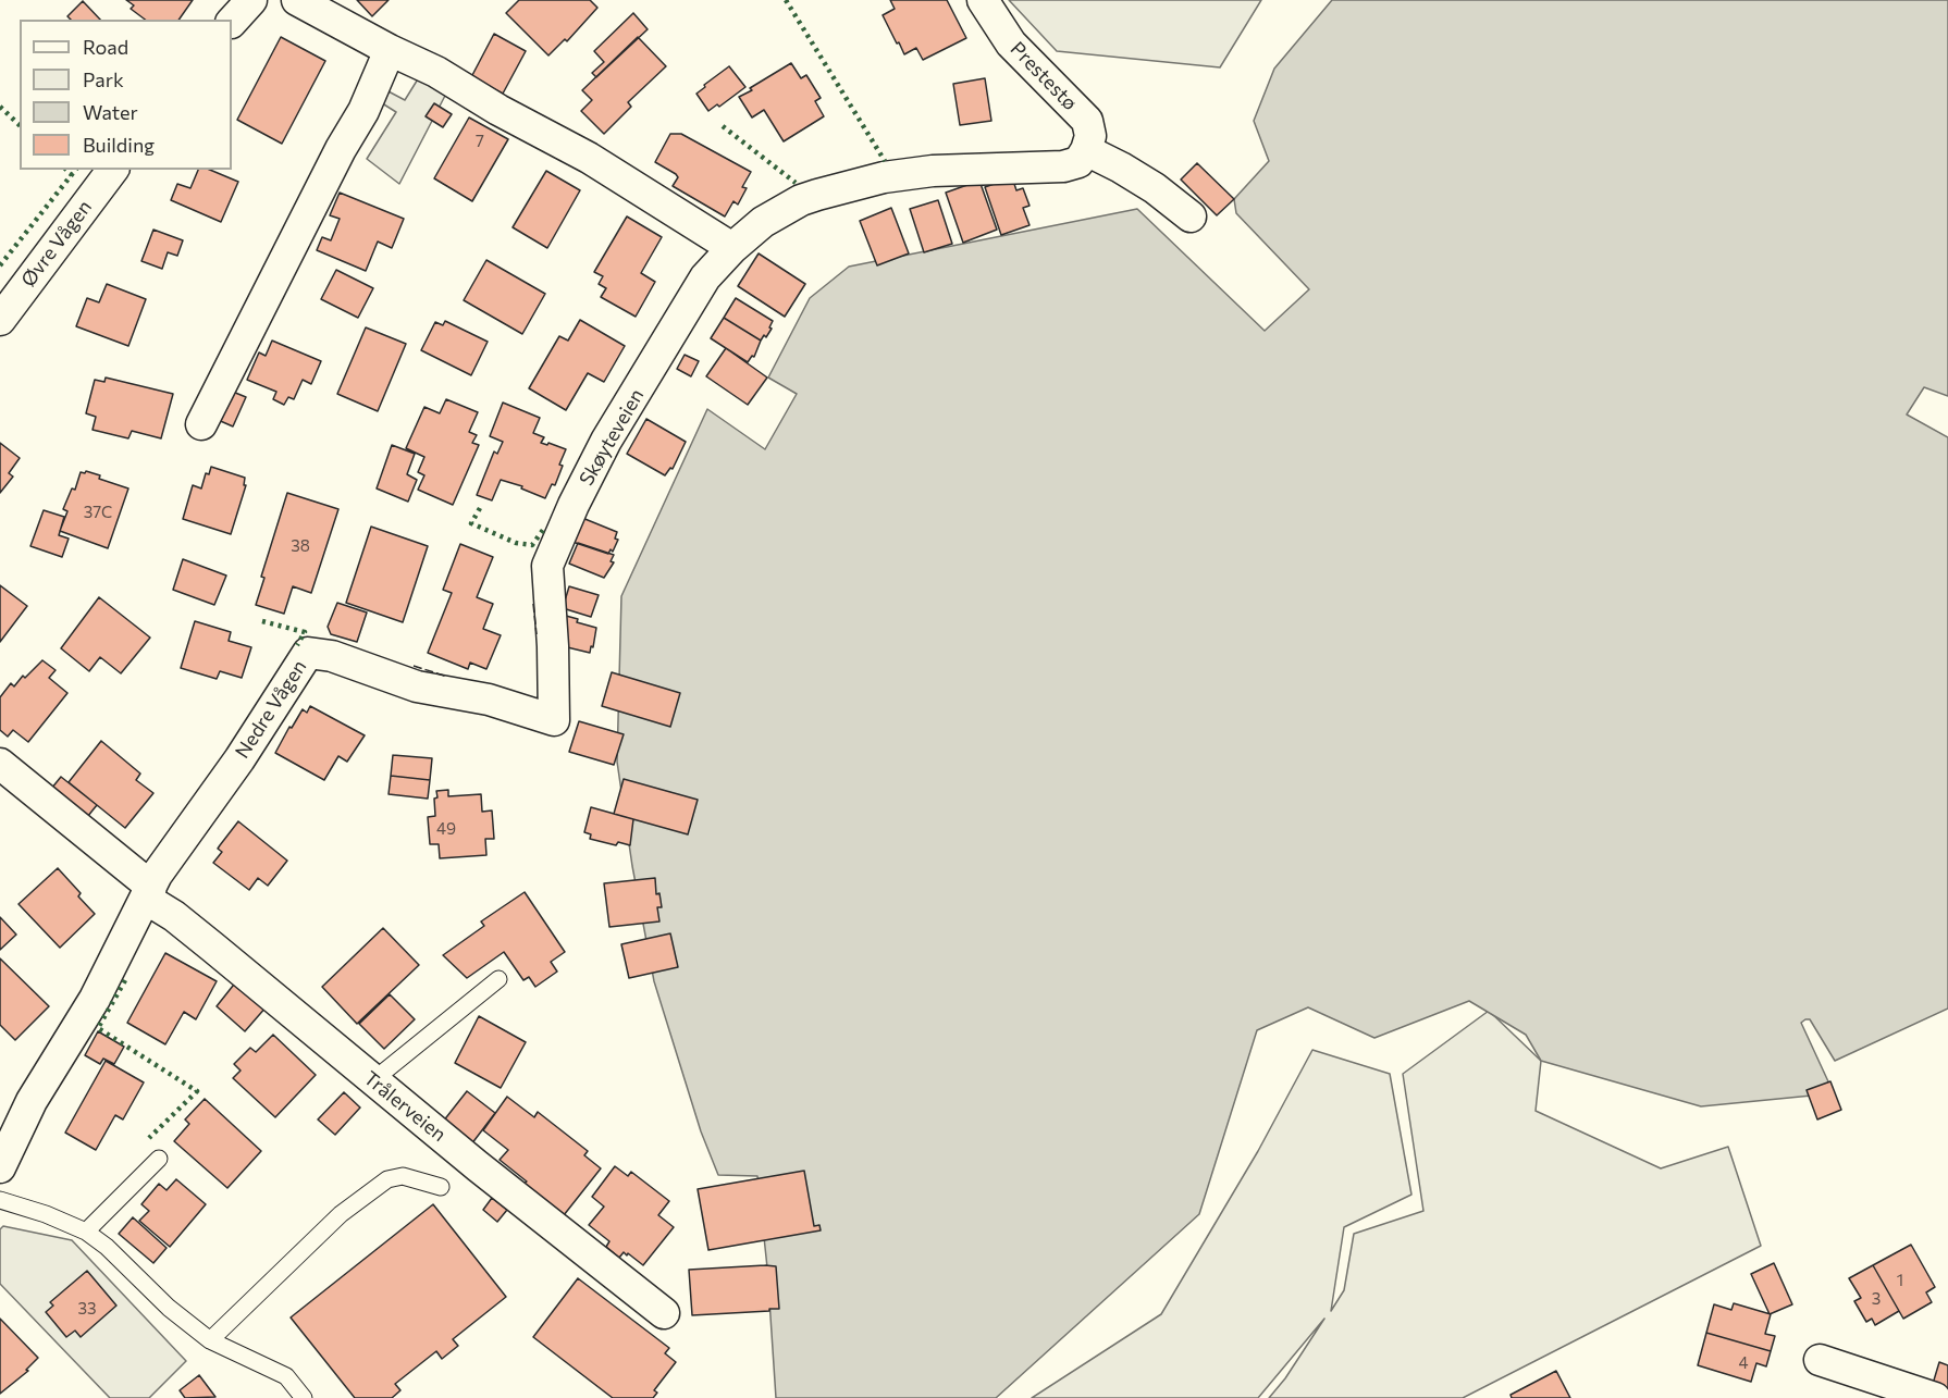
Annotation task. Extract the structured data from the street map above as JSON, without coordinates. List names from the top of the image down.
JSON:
{
  "streets": {
    "street": [
      "Prestestø",
      "Øvre Vågen",
      "Skøyteveien",
      "Nedre Vågen",
      "Trålerveien"
    ]
  },
  "crossings": [
    ["Prestestø", "Skøyteveien"],
    ["Skøyteveien", "Nedre Vågen"],
    ["Nedre Vågen", "Trålerveien"]
  ],
  "house_numbers": [
    "7",
    "37C",
    "38",
    "49",
    "1",
    "3",
    "33",
    "4"
  ],
  "legend": [
    "Road",
    "Park",
    "Water",
    "Building"
  ]
}
